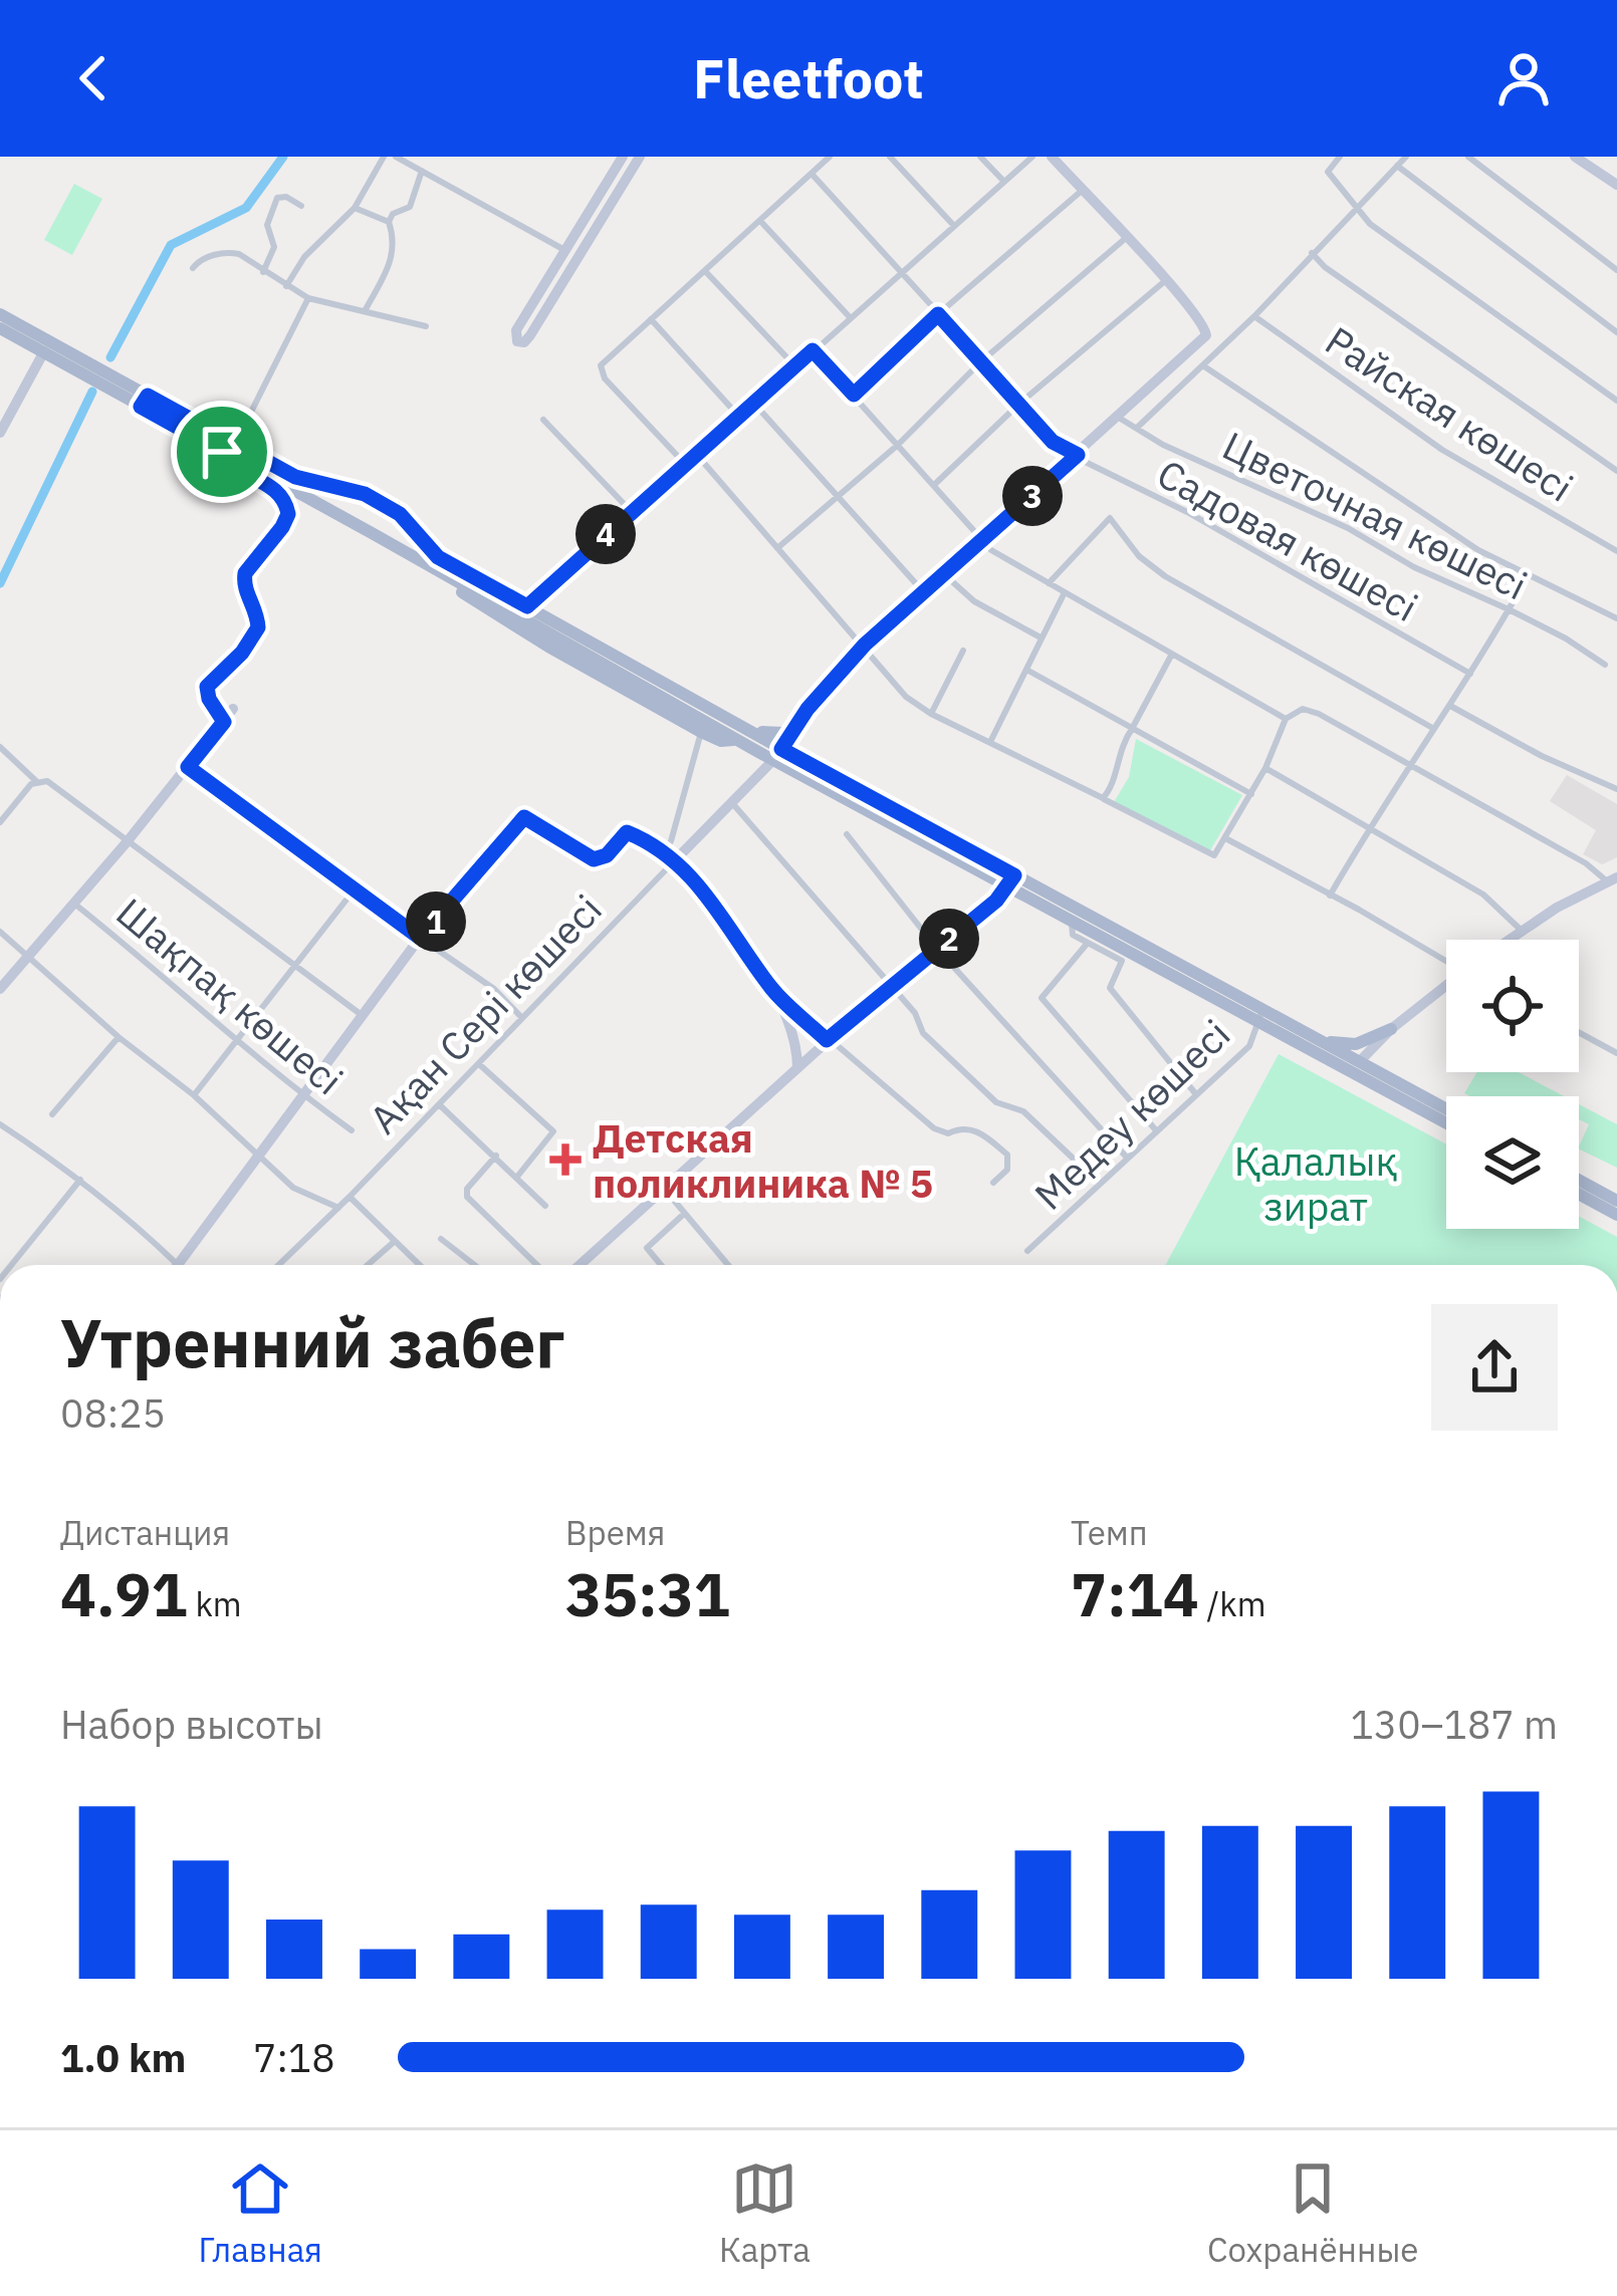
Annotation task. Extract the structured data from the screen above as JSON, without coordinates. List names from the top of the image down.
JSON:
{
  "streets": {
    "street": [
      "Райская көшесі",
      "Цветочная көшесі",
      "Садовая көшесі",
      "Шақпақ көшесі",
      "Ақан Сері көшесі",
      "Медеу көшесі"
    ]
  },
  "crossings": [
    ["Цветочная көшесі", "Ақан Сері көшесі"],
    ["Садовая көшесі", "Ақан Сері көшесі"]
  ],
  "parks": ["Қалалық зират"],
  "places": {
    "health": ["Детская поликлиника № 5"]
  },
  "page": {
    "header": "Fleetfoot",
    "pins": [
      "3",
      "4",
      "1",
      "2"
    ],
    "heading": ["Утренний забег", "08:25"],
    "stats": [
      ["Дистанция", "4.91 km"],
      ["Время", "35:31"],
      ["Темп", "7:14 /km"]
    ],
    "chart": ["Набор высоты", "130–187 m"],
    "list": [
      {
        "name": "1.0 km",
        "note": "7:18"
      }
    ],
    "tabs": ["Главная", "Карта", "Сохранённые"]
  }
}
